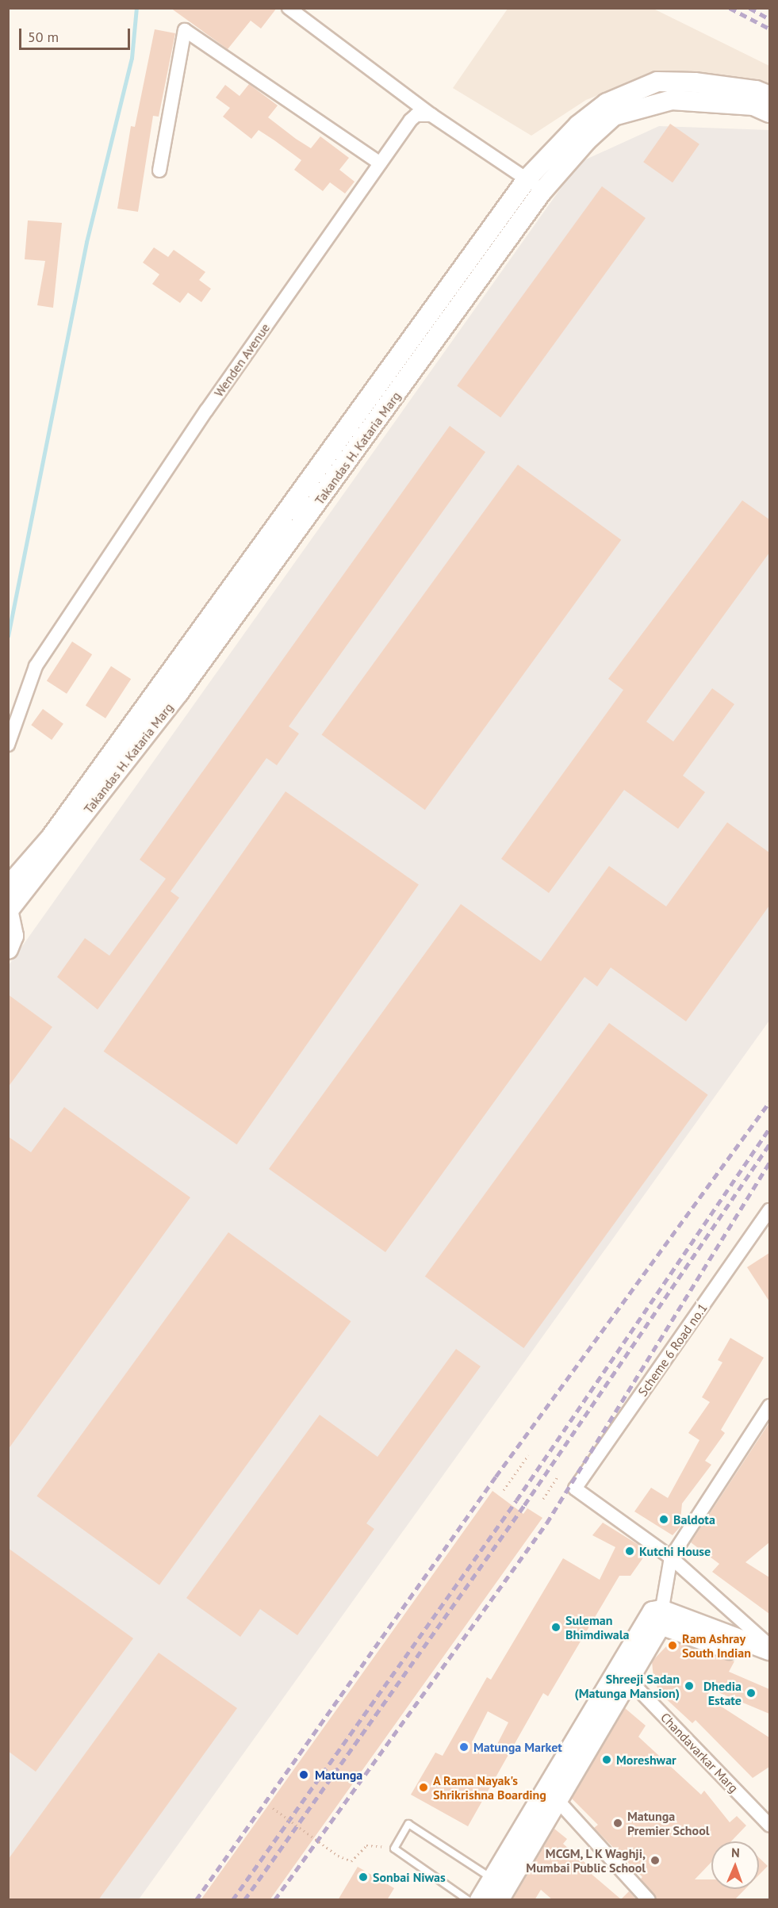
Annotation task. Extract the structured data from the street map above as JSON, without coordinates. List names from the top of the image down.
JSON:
{
  "streets": {
    "main road": ["Takandas H. Kataria Marg"],
    "street": ["Wenden Avenue", "Scheme 6 Road no.1", "Chandavarkar Marg"]
  },
  "places": [
    "Baldota",
    "Kutchi House",
    "Suleman Bhimdiwala",
    "Ram Ashray South Indian",
    "Shreeji Sadan (Matunga Mansion)",
    "Dhedia Estate",
    "Matunga Market",
    "Moreshwar",
    "Matunga",
    "A Rama Nayak's Shrikrishna Boarding",
    "Matunga Premier School",
    "MCGM, L K Waghji, Mumbai Public School",
    "Sonbai Niwas"
  ],
  "scale_bar": "50 m",
  "north": "top"
}
